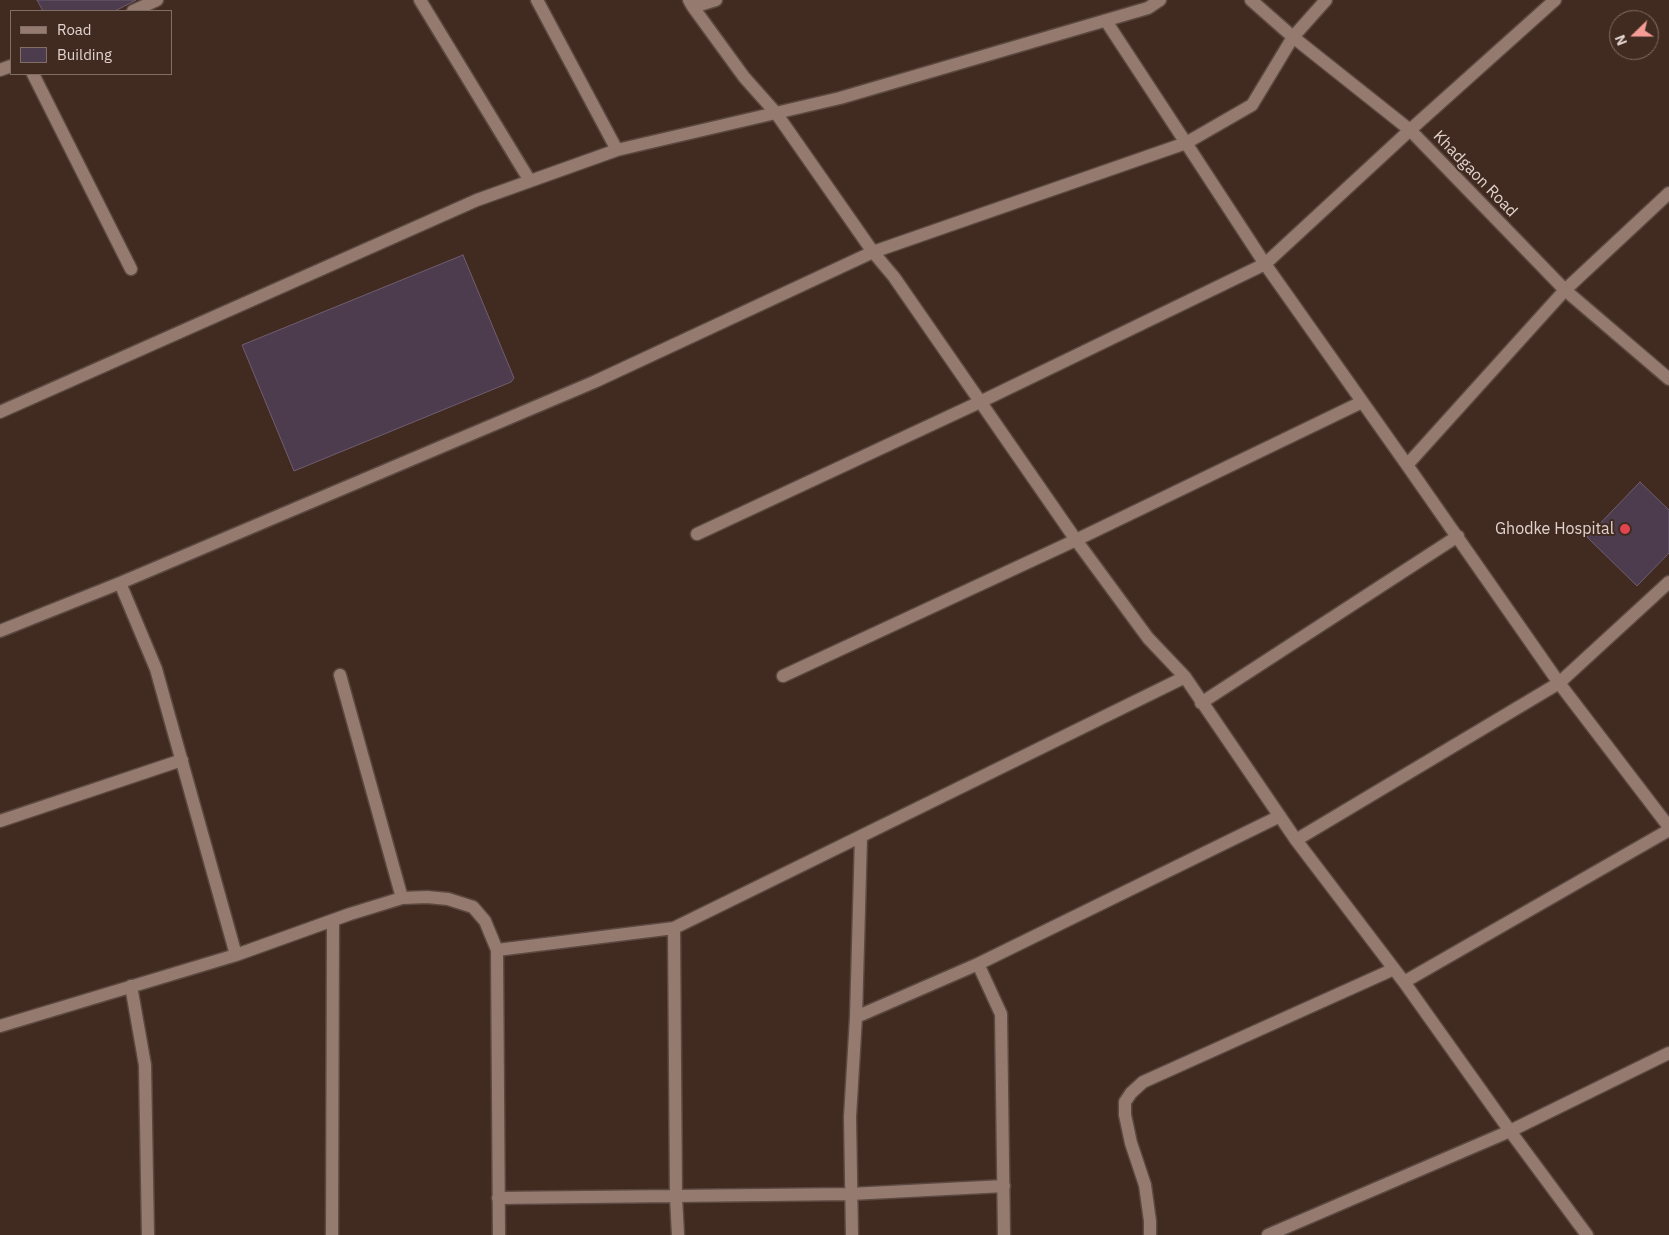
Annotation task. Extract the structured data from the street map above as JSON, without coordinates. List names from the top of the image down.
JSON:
{
  "streets": {
    "street": ["Khadgaon Road"]
  },
  "places": ["Ghodke Hospital"],
  "legend": ["Road", "Building"],
  "north": "left"
}
